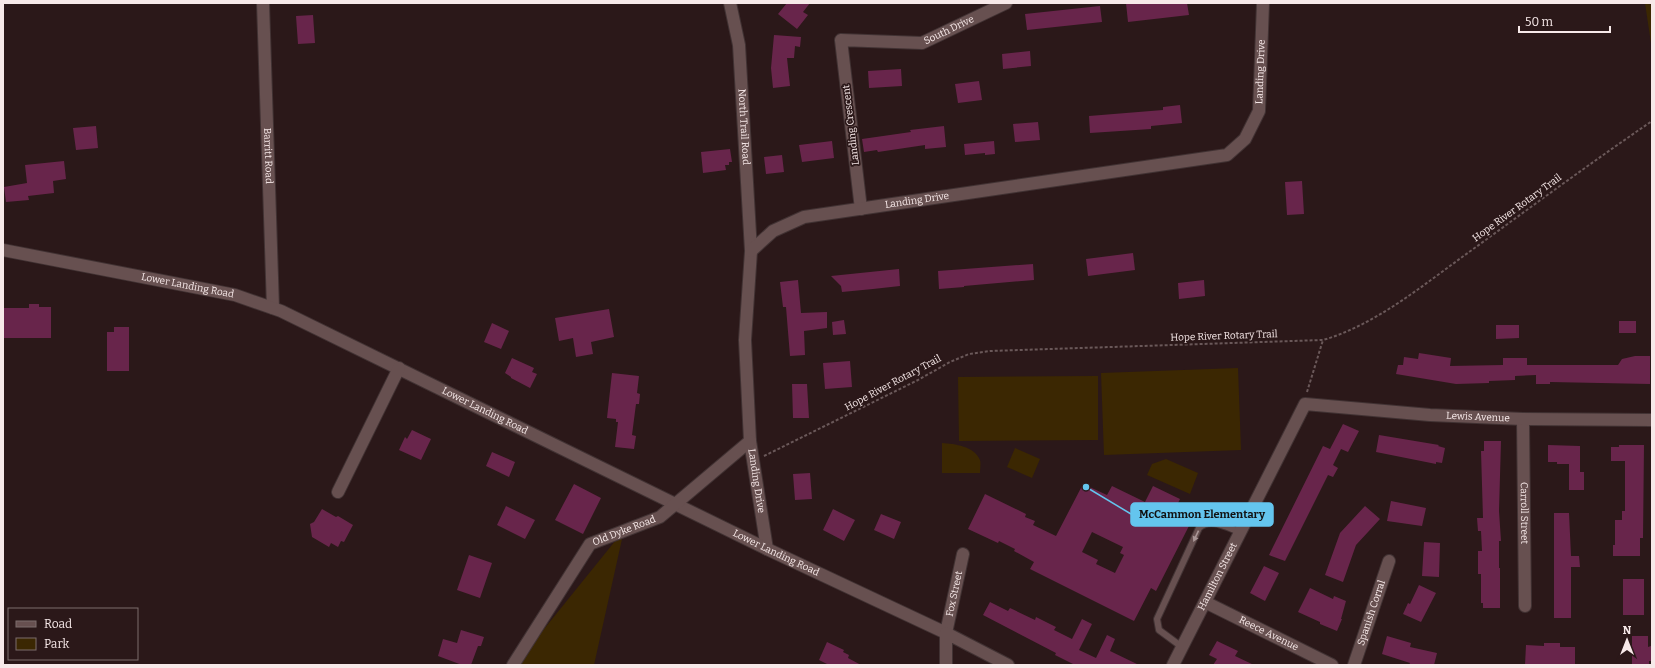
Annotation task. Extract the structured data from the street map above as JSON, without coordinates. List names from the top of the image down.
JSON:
{
  "streets": {
    "street": [
      "South Drive",
      "Landing Drive",
      "Landing Crescent",
      "North Trail Road",
      "Barritt Road",
      "Lower Landing Road",
      "Lewis Avenue",
      "Carroll Street",
      "Old Dyke Road",
      "Hamilton Street",
      "Fox Street",
      "Spanish Corral",
      "Reece Avenue"
    ],
    "path": ["Hope River Rotary Trail"]
  },
  "crossings": [
    ["South Drive", "Landing Crescent"],
    ["Landing Drive", "Landing Crescent"],
    ["Landing Drive", "North Trail Road"],
    ["Landing Drive", "Hope River Rotary Trail"],
    ["Landing Drive", "Lower Landing Road"],
    ["Landing Drive", "Old Dyke Road"],
    ["Barritt Road", "Lower Landing Road"],
    ["Lower Landing Road", "Old Dyke Road"],
    ["Lower Landing Road", "Fox Street"],
    ["Lewis Avenue", "Carroll Street"],
    ["Lewis Avenue", "Hamilton Street"],
    ["Hamilton Street", "Reece Avenue"]
  ],
  "places": ["McCammon Elementary"],
  "legend": ["Road", "Park"],
  "scale_bar": "50 m",
  "north": "top"
}
